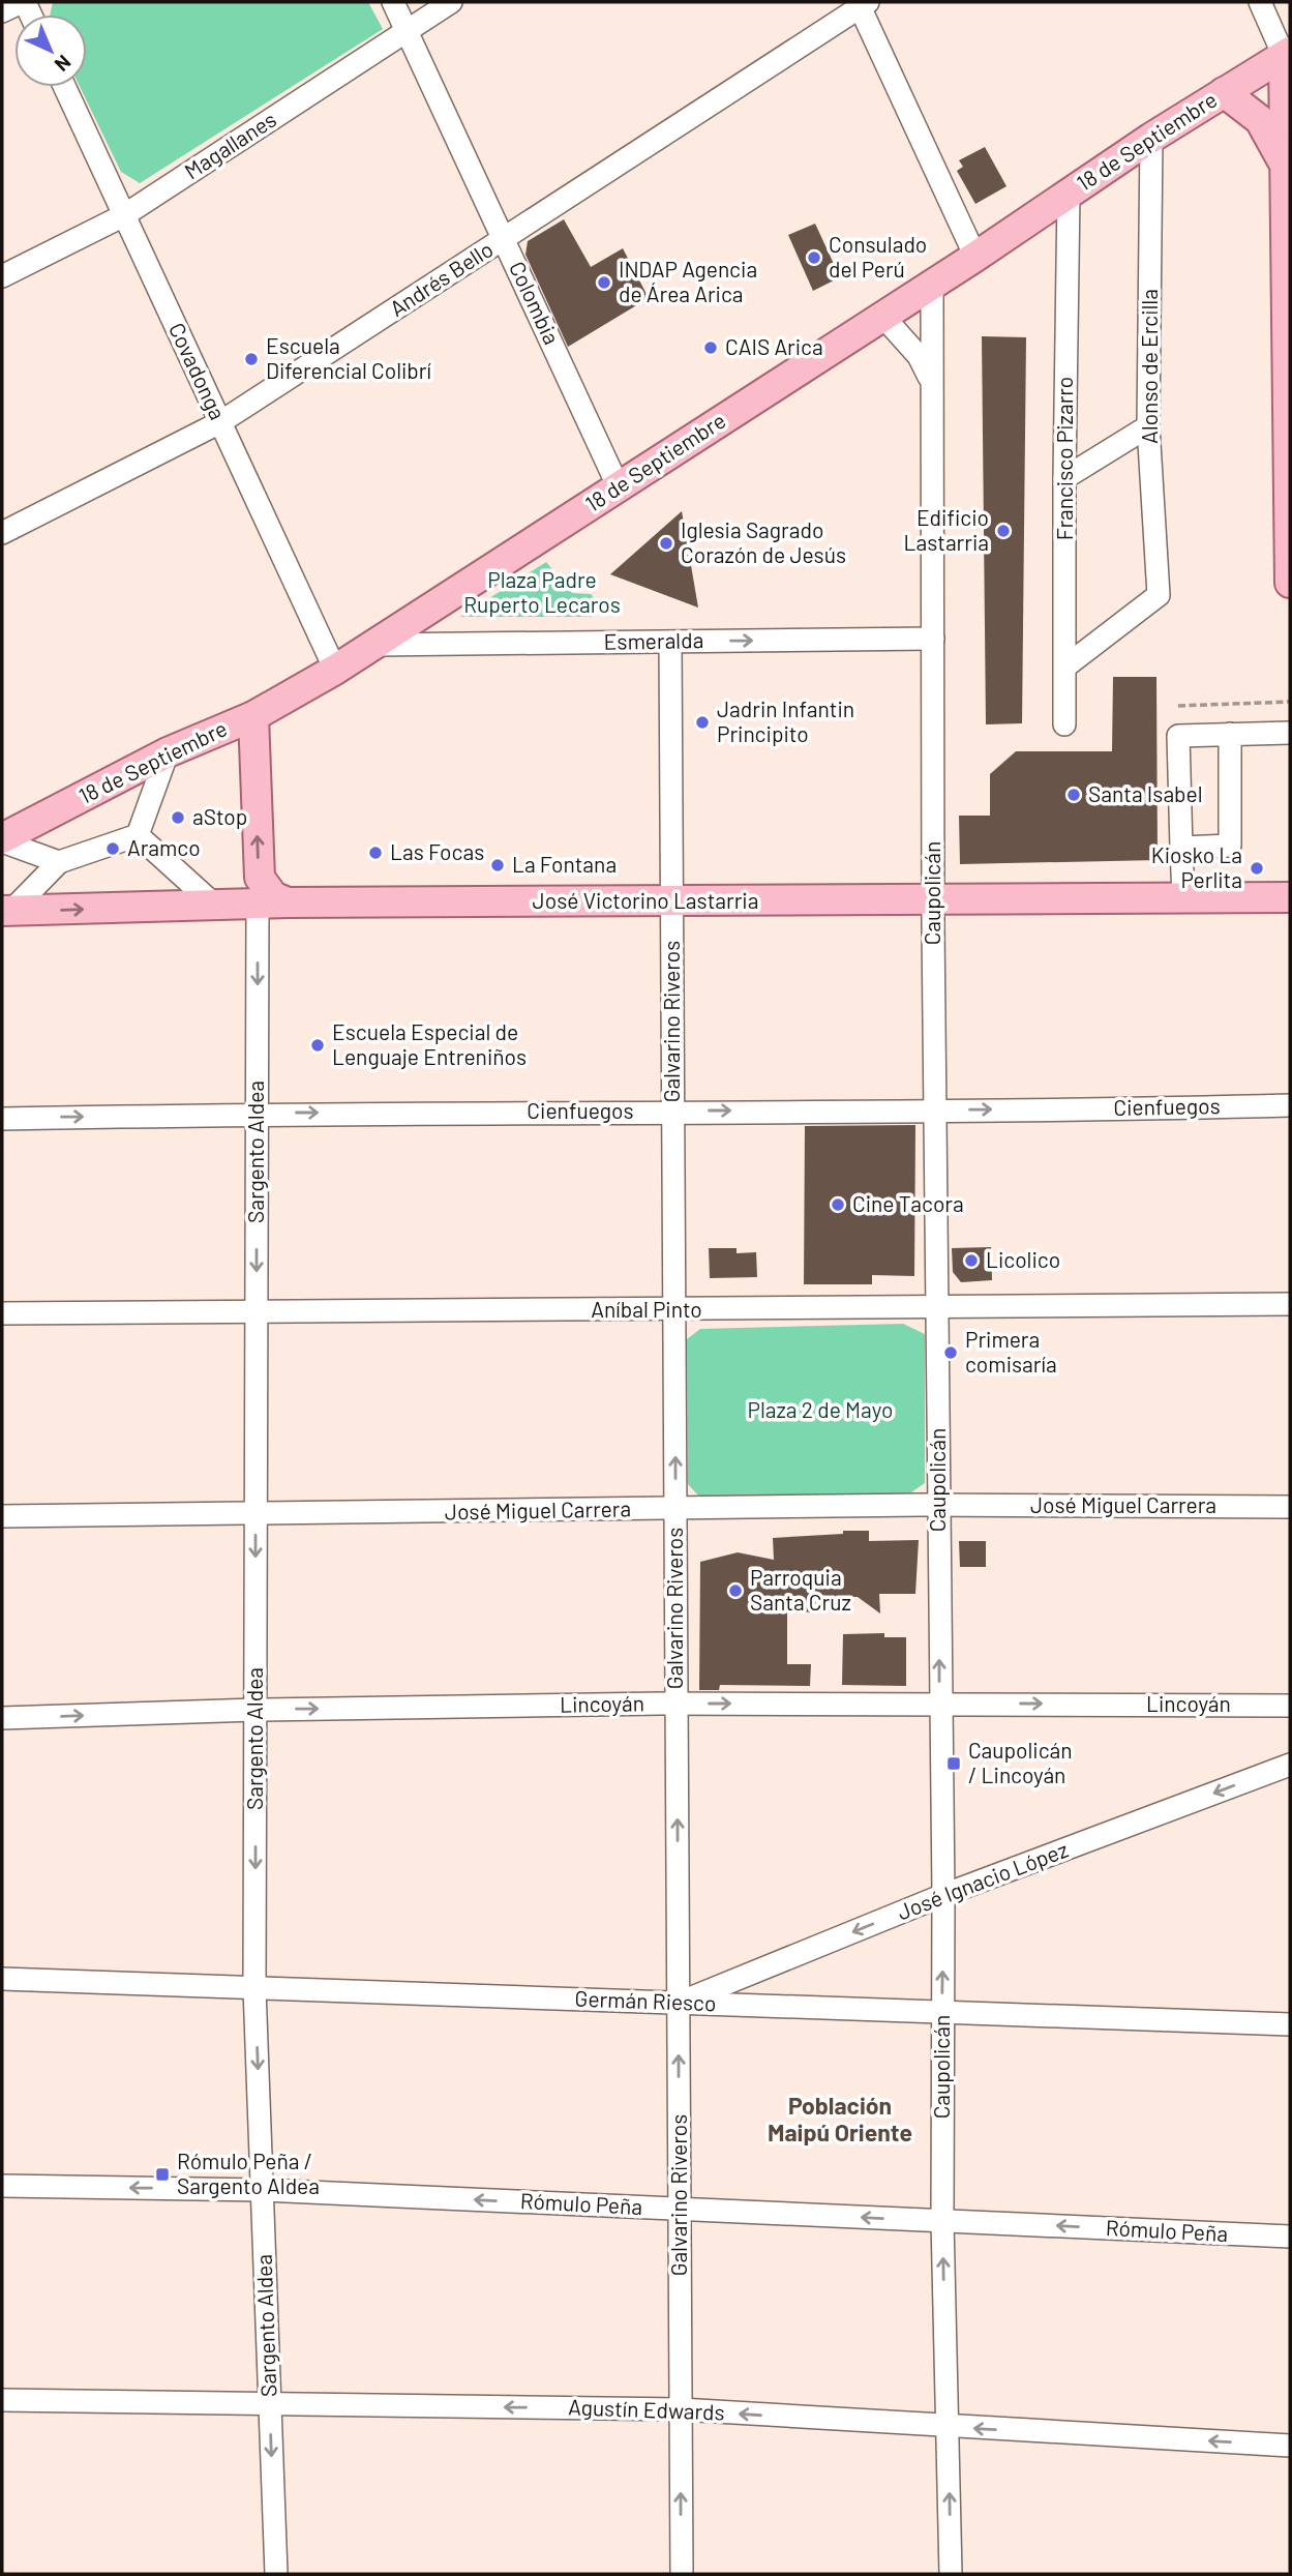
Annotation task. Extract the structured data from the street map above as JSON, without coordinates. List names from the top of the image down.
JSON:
{
  "streets": {
    "main road": ["18 de Septiembre", "José Victorino Lastarria"],
    "street": [
      "Magallanes",
      "Andrés Bello",
      "Colombia",
      "Alonso de Ercilla",
      "Covadonga",
      "Francisco Pizarro",
      "Esmeralda",
      "Caupolicán",
      "Galvarino Riveros",
      "Cienfuegos",
      "Sargento Aldea",
      "Aníbal Pinto",
      "José Miguel Carrera",
      "Lincoyán",
      "José Ignacio López",
      "Germán Riesco",
      "Rómulo Peña",
      "Agustín Edwards"
    ]
  },
  "crossings": [
    ["18 de Septiembre", "Colombia"],
    ["18 de Septiembre", "Alonso de Ercilla"],
    ["18 de Septiembre", "Covadonga"],
    ["18 de Septiembre", "Francisco Pizarro"],
    ["18 de Septiembre", "Esmeralda"],
    ["18 de Septiembre", "Caupolicán"],
    ["Magallanes", "Colombia"],
    ["Magallanes", "Covadonga"],
    ["Andrés Bello", "Colombia"],
    ["Andrés Bello", "Covadonga"],
    ["Alonso de Ercilla", "Francisco Pizarro"],
    ["Esmeralda", "Caupolicán"],
    ["Esmeralda", "Galvarino Riveros"],
    ["Caupolicán", "José Victorino Lastarria"],
    ["Caupolicán", "Cienfuegos"],
    ["Caupolicán", "Aníbal Pinto"],
    ["Caupolicán", "José Miguel Carrera"],
    ["Caupolicán", "Lincoyán"],
    ["Caupolicán", "José Ignacio López"],
    ["Caupolicán", "Germán Riesco"],
    ["Caupolicán", "Rómulo Peña"],
    ["Caupolicán", "Agustín Edwards"],
    ["José Victorino Lastarria", "Galvarino Riveros"],
    ["José Victorino Lastarria", "Sargento Aldea"],
    ["Galvarino Riveros", "Cienfuegos"],
    ["Galvarino Riveros", "Aníbal Pinto"],
    ["Galvarino Riveros", "José Miguel Carrera"],
    ["Galvarino Riveros", "Lincoyán"],
    ["Galvarino Riveros", "José Ignacio López"],
    ["Galvarino Riveros", "Germán Riesco"],
    ["Galvarino Riveros", "Rómulo Peña"],
    ["Galvarino Riveros", "Agustín Edwards"],
    ["Cienfuegos", "Sargento Aldea"],
    ["Sargento Aldea", "Aníbal Pinto"],
    ["Sargento Aldea", "José Miguel Carrera"],
    ["Sargento Aldea", "Lincoyán"],
    ["Sargento Aldea", "Germán Riesco"],
    ["Sargento Aldea", "Rómulo Peña"],
    ["Sargento Aldea", "Agustín Edwards"],
    ["José Ignacio López", "Germán Riesco"]
  ],
  "one_way": [
    "Esmeralda",
    "Galvarino Riveros",
    "Cienfuegos",
    "Sargento Aldea",
    "Lincoyán",
    "José Ignacio López",
    "Rómulo Peña",
    "Agustín Edwards"
  ],
  "districts": ["Población Maipú Oriente"],
  "parks": ["Plaza Padre Ruperto Lecaros", "Plaza 2 de Mayo"],
  "places": {
    "other": [
      "Consulado del Perú",
      "INDAP Agencia de Área Arica",
      "CAIS Arica",
      "Escuela Diferencial Colibrí",
      "Edificio Lastarria",
      "Iglesia Sagrado Corazón de Jesús",
      "Jadrin Infantin Principito",
      "Santa Isabel",
      "aStop",
      "Aramco",
      "Las Focas",
      "La Fontana",
      "Kiosko La Perlita",
      "Escuela Especial de Lenguaje Entreniños",
      "Cine Tacora",
      "Licolico",
      "Primera comisaría",
      "Parroquia Santa Cruz"
    ],
    "transit": ["Caupolicán / Lincoyán", "Rómulo Peña / Sargento Aldea"]
  },
  "north": "bottom right"
}
